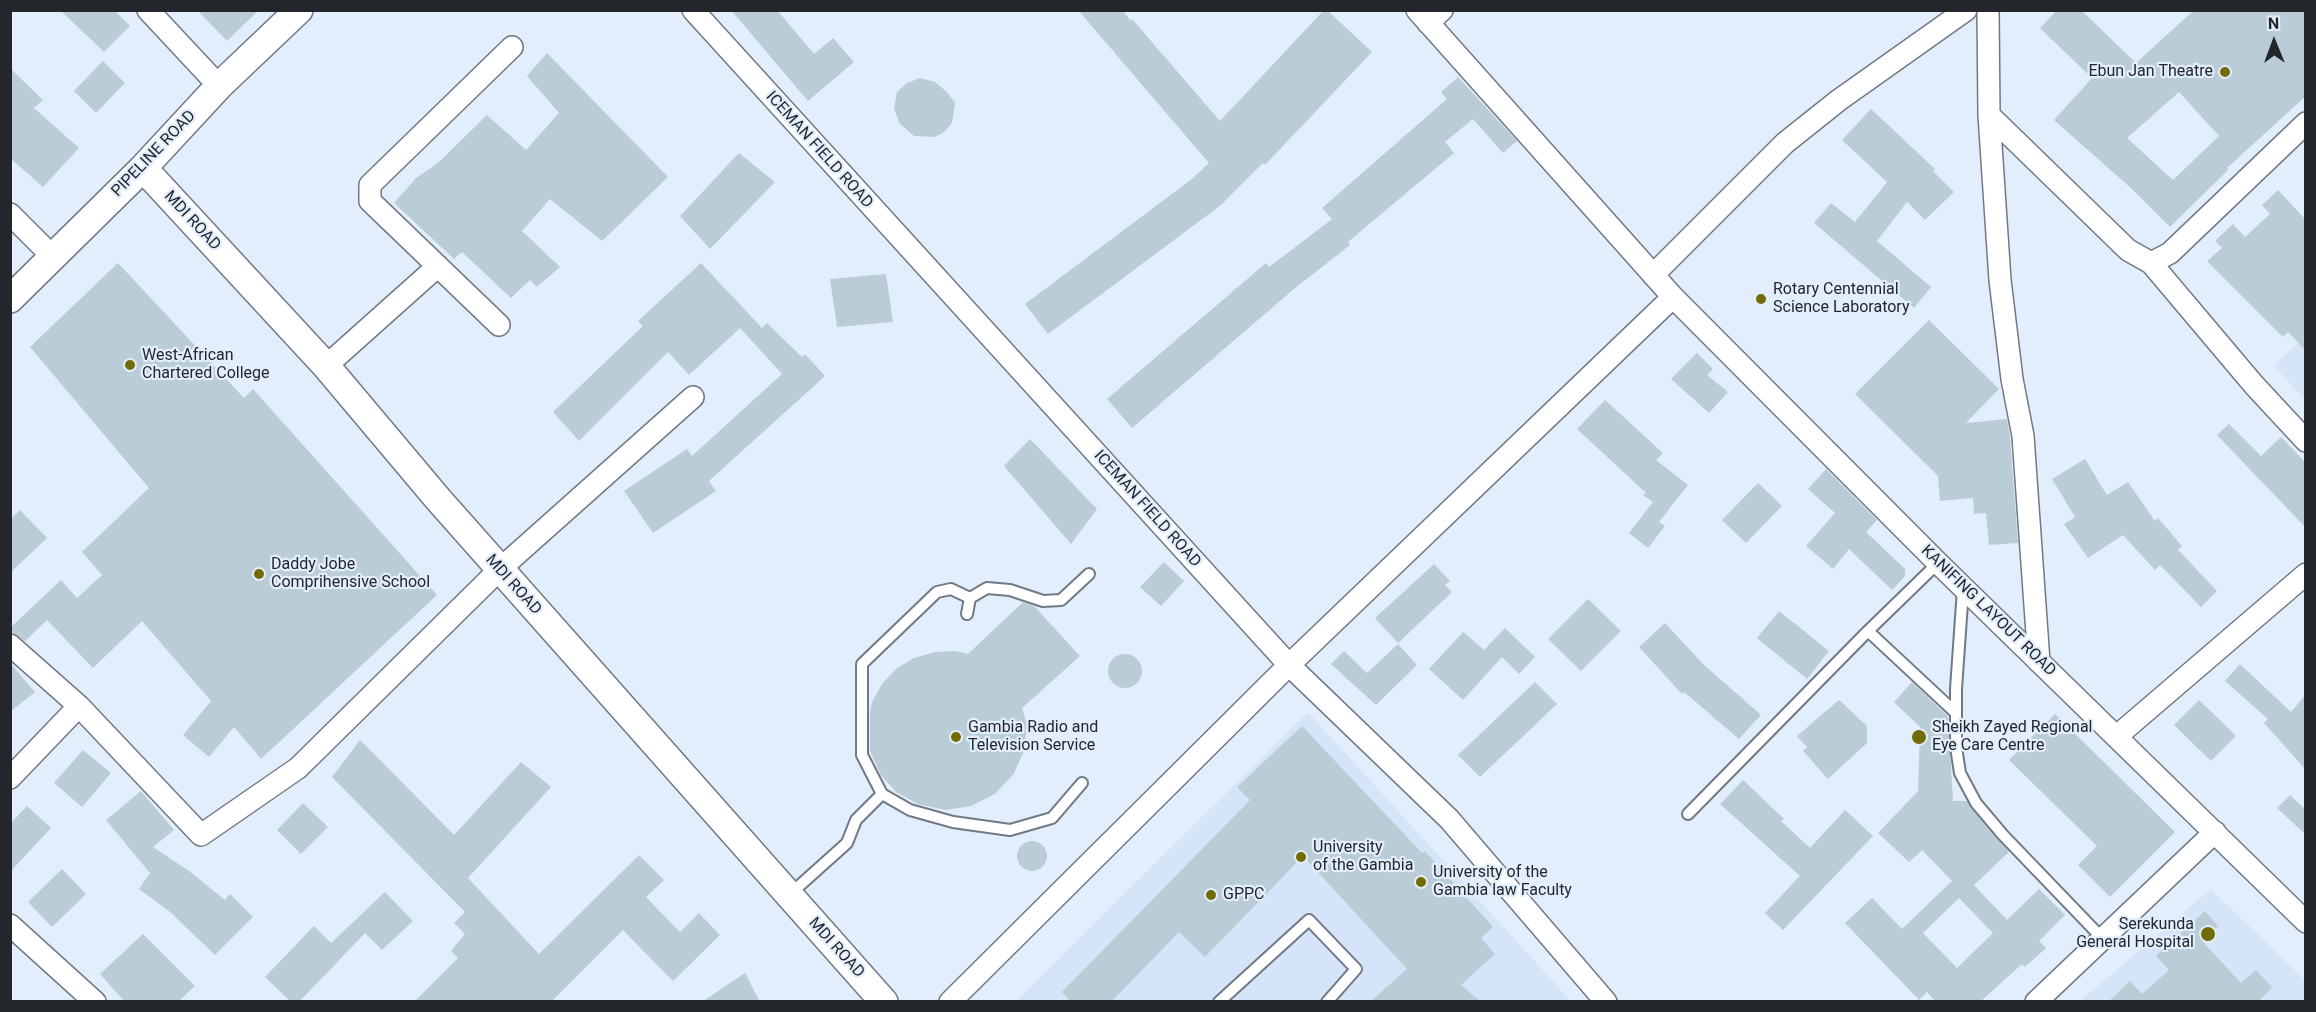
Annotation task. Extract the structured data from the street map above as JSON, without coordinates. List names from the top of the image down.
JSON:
{
  "streets": {
    "street": [
      "ICEMAN FIELD ROAD",
      "PIPELINE ROAD",
      "MDI ROAD",
      "KANIFING LAYOUT ROAD"
    ]
  },
  "crossings": [
    ["PIPELINE ROAD", "MDI ROAD"]
  ],
  "places": [
    "Ebun Jan Theatre",
    "Rotary Centennial Science Laboratory",
    "West-African Chartered College",
    "Daddy Jobe Comprihensive School",
    "Gambia Radio and Television Service",
    "Sheikh Zayed Regional Eye Care Centre",
    "University of the Gambia",
    "University of the Gambia law Faculty",
    "GPPC",
    "Serekunda General Hospital"
  ],
  "north": "top"
}
